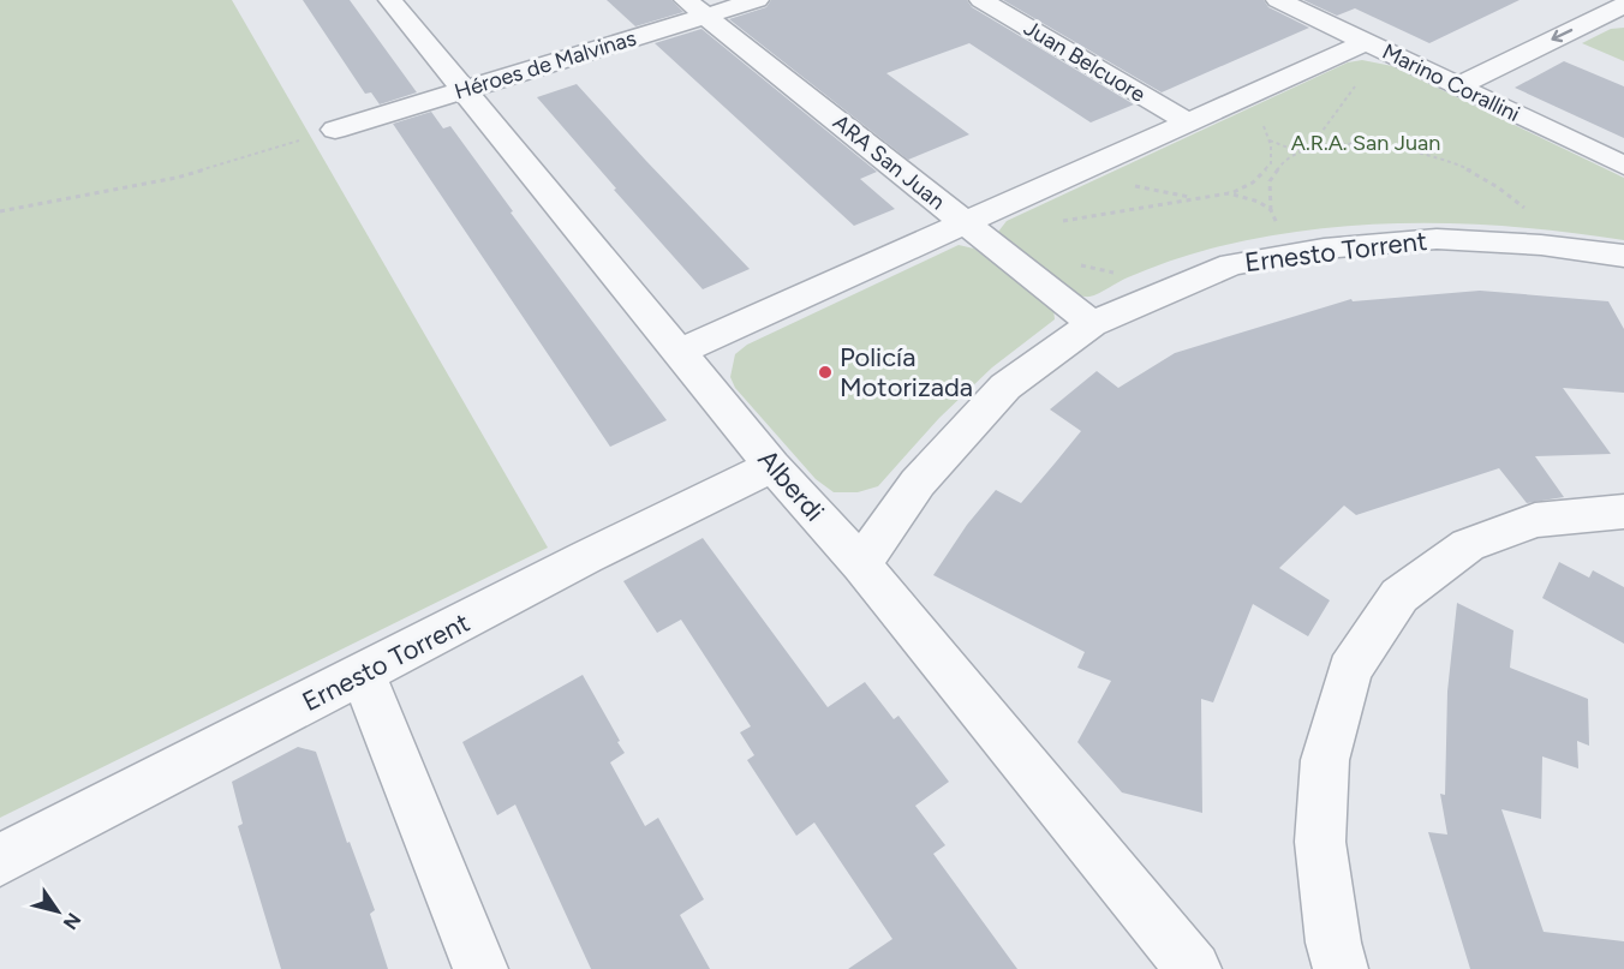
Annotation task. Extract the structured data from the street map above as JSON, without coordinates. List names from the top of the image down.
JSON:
{
  "streets": {
    "street": [
      "Juan Belcuore",
      "Héroes de Malvinas",
      "Marino Corallini",
      "ARA San Juan",
      "Ernesto Torrent",
      "Alberdi"
    ]
  },
  "crossings": [
    ["Héroes de Malvinas", "ARA San Juan"],
    ["Héroes de Malvinas", "Alberdi"],
    ["ARA San Juan", "Ernesto Torrent"],
    ["Ernesto Torrent", "Alberdi"]
  ],
  "parks": ["A.R.A. San Juan"],
  "places": ["Policía Motorizada"],
  "north": "bottom right"
}
